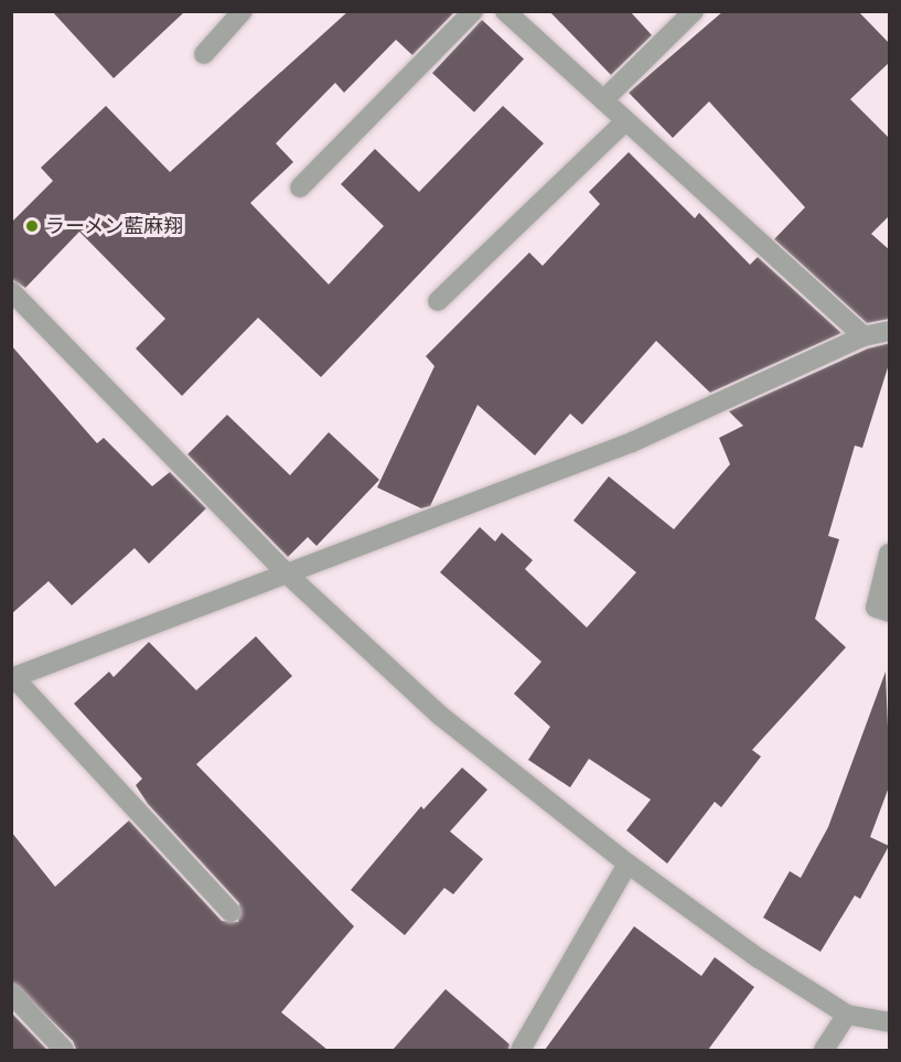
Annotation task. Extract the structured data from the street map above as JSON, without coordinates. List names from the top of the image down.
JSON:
{
  "places": ["ラーメン藍麻翔"]
}
